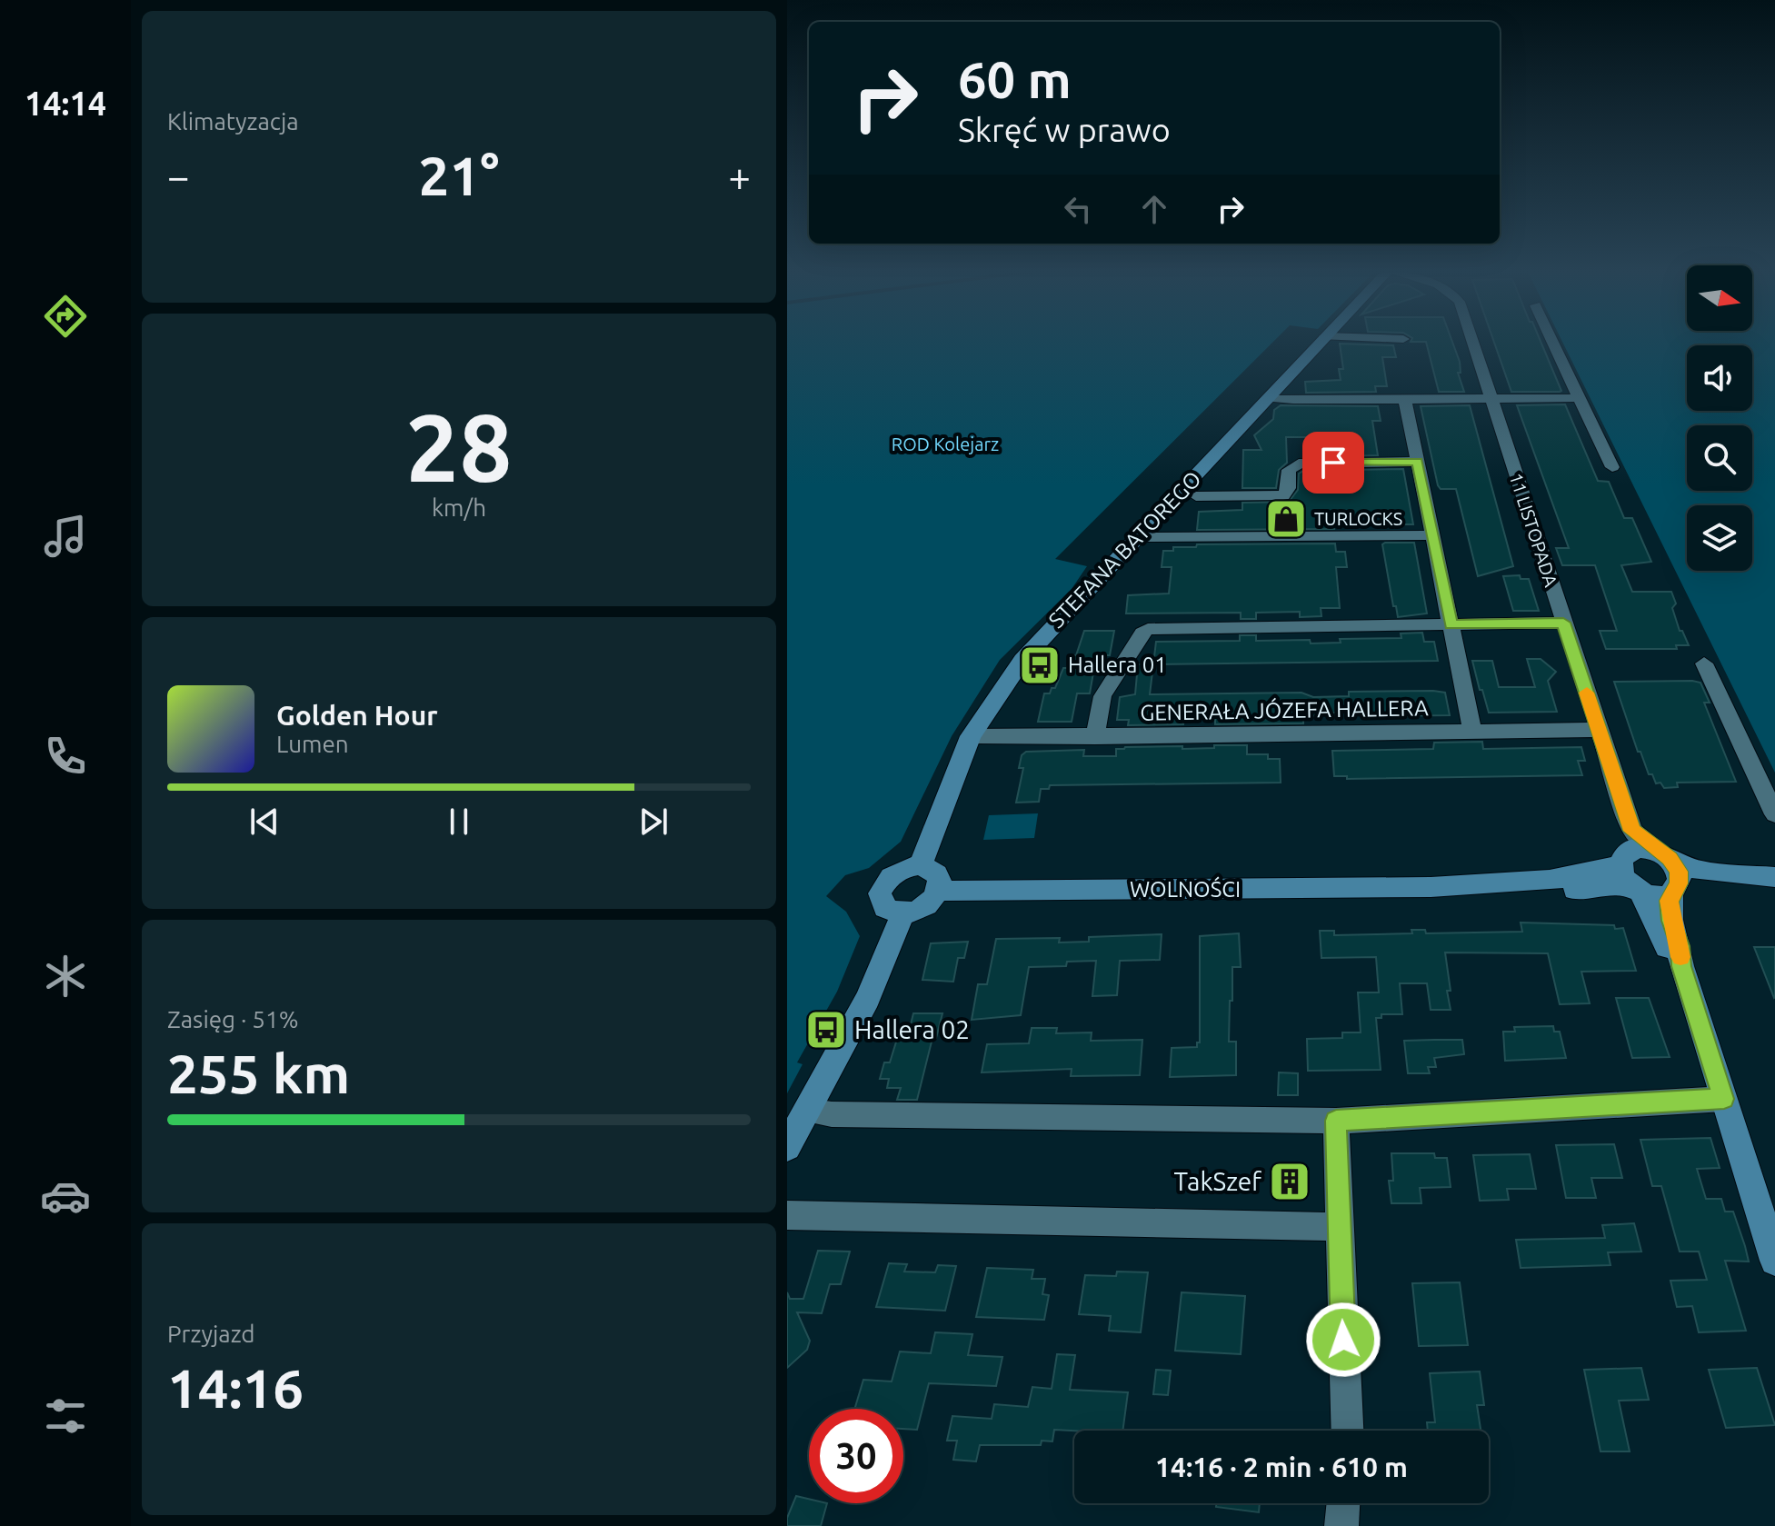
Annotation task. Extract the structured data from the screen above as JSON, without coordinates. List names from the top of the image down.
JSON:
{
  "streets": {
    "street": [
      "11 LISTOPADA",
      "STEFANA BATOREGO",
      "GENERAŁA JÓZEFA HALLERA",
      "WOLNOŚCI"
    ]
  },
  "crossings": [
    ["11 LISTOPADA", "GENERAŁA JÓZEFA HALLERA"],
    ["STEFANA BATOREGO", "GENERAŁA JÓZEFA HALLERA"],
    ["STEFANA BATOREGO", "WOLNOŚCI"]
  ],
  "parks": ["ROD Kolejarz"],
  "places": {
    "shop": ["TURLOCKS"],
    "bus stop": ["Hallera 01", "Hallera 02"],
    "building": ["TakSzef"]
  },
  "north": "right",
  "page": {
    "tabs": "14:14",
    "tile": [
      "Klimatyzacja",
      ["28", "km/h"],
      ["Zasięg · 51%", "255 km"],
      ["Przyjazd", "14:16"]
    ],
    "turn": ["60 m", "Skręć w prawo"],
    "heat": ["−", "21°", "+"],
    "song": ["Golden Hour", "Lumen"],
    "limit": "30",
    "trip": "14:16 · 2 min · 610 m"
  }
}
